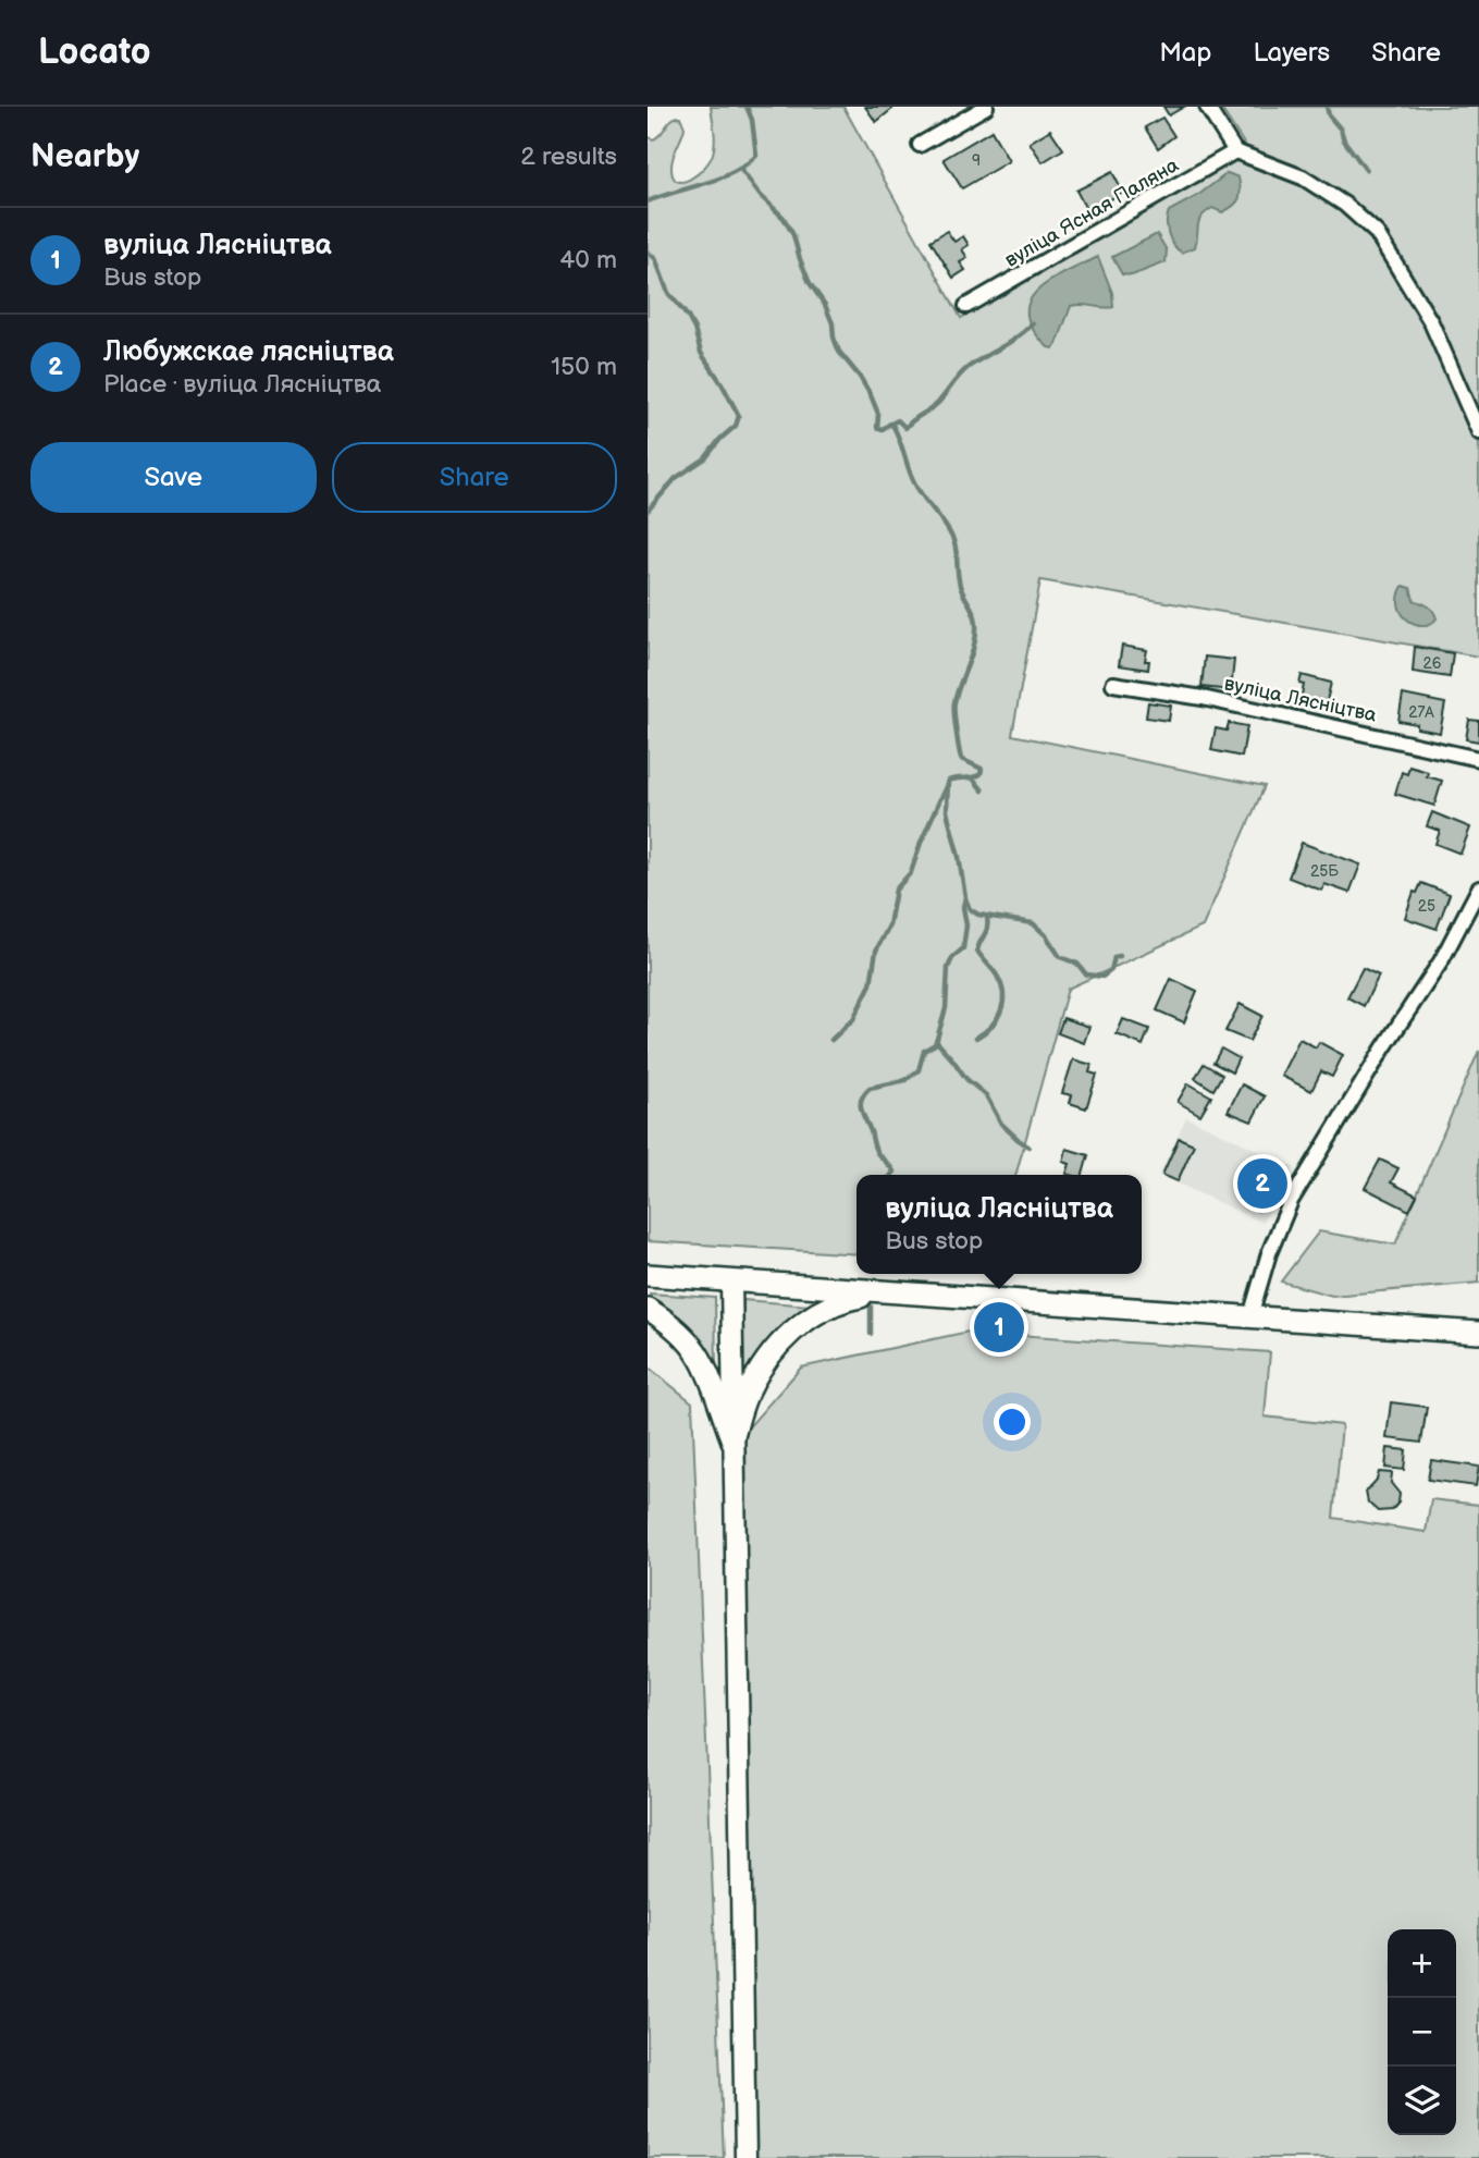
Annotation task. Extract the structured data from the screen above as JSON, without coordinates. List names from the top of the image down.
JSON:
{
  "streets": {
    "street": ["вуліца Ясная Паляна", "вуліца Лясніцтва"]
  },
  "house_numbers": [
    "9",
    "26",
    "27А",
    "25Б",
    "25"
  ],
  "page": {
    "header": "Locato",
    "nav": ["Map", "Layers", "Share"],
    "heading": ["Nearby", "2 results"],
    "list": [
      {
        "mark": "1",
        "name": "вуліца Лясніцтва",
        "note": "Bus stop",
        "value": "40 m"
      },
      {
        "mark": "2",
        "name": "Любужскае лясніцтва",
        "note": "Place · вуліца Лясніцтва",
        "value": "150 m"
      }
    ],
    "buttons": ["Save", "Share"],
    "pins": ["2", "1"],
    "popup": ["вуліца Лясніцтва", "Bus stop"],
    "map_buttons": ["+", "−"]
  }
}
